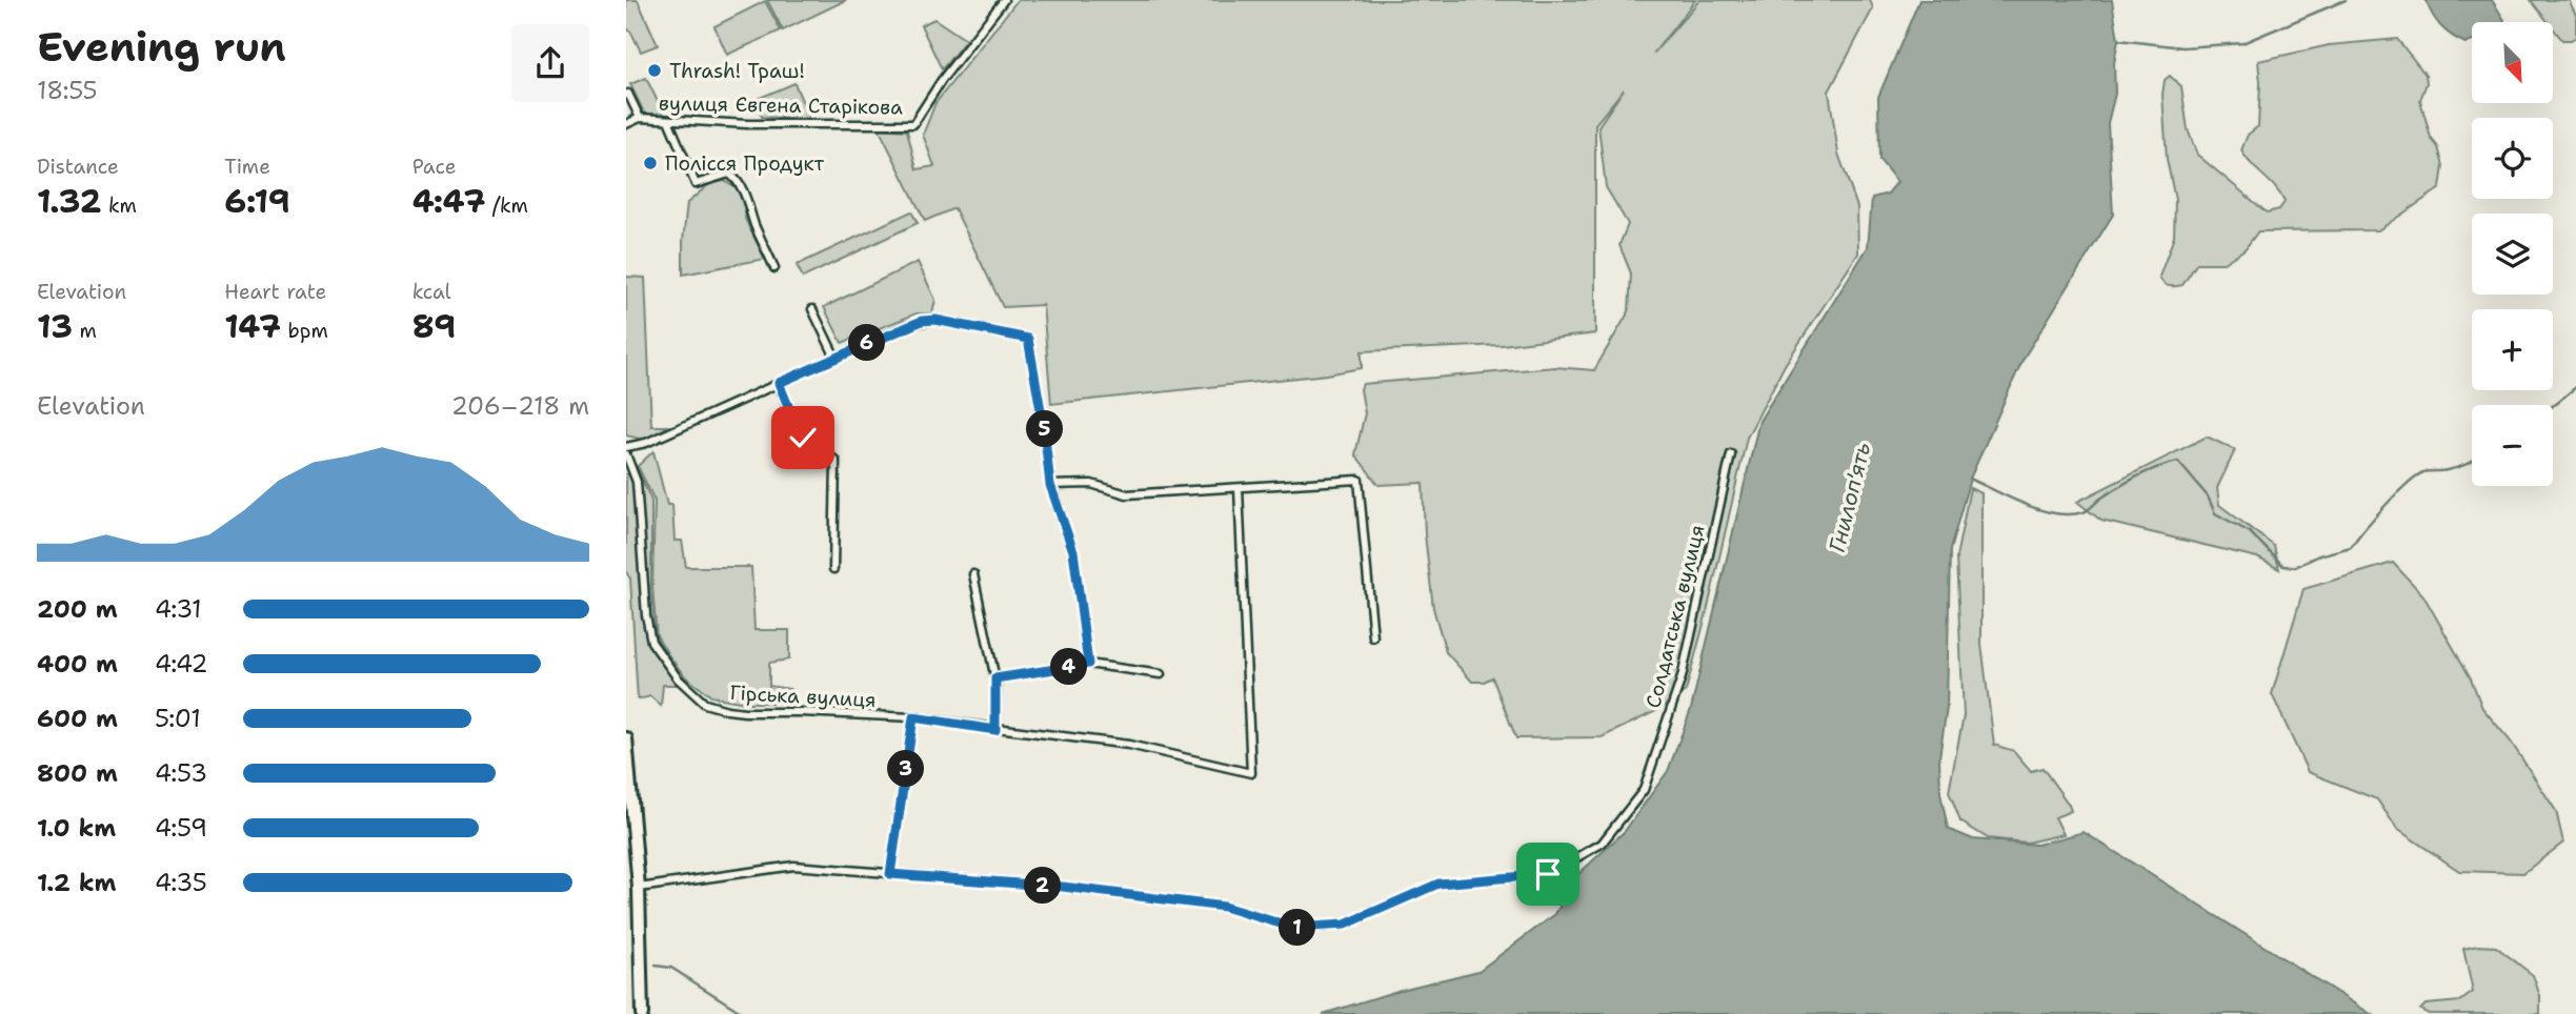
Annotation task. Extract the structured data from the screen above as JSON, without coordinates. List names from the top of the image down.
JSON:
{
  "streets": {
    "street": ["вулиця Євгена Старікова", "Солдатська вулиця", "Гірська вулиця"]
  },
  "water": ["Гнилоп'ять"],
  "places": ["Thrash! Траш!", "Полісся Продукт"],
  "north": "bottom right",
  "page": {
    "heading": ["Evening run", "18:55"],
    "map_buttons": ["+", "−"],
    "stats": [
      ["Distance", "1.32 km"],
      ["Time", "6:19"],
      ["Pace", "4:47 /km"],
      ["Elevation", "13 m"],
      ["Heart rate", "147 bpm"],
      ["kcal", "89"]
    ],
    "pins": [
      "6",
      "5",
      "4",
      "3",
      "2",
      "1"
    ],
    "chart": ["Elevation", "206–218 m"],
    "list": [
      {
        "name": "200 m",
        "note": "4:31"
      },
      {
        "name": "400 m",
        "note": "4:42"
      },
      {
        "name": "600 m",
        "note": "5:01"
      },
      {
        "name": "800 m",
        "note": "4:53"
      },
      {
        "name": "1.0 km",
        "note": "4:59"
      },
      {
        "name": "1.2 km",
        "note": "4:35"
      }
    ]
  }
}
